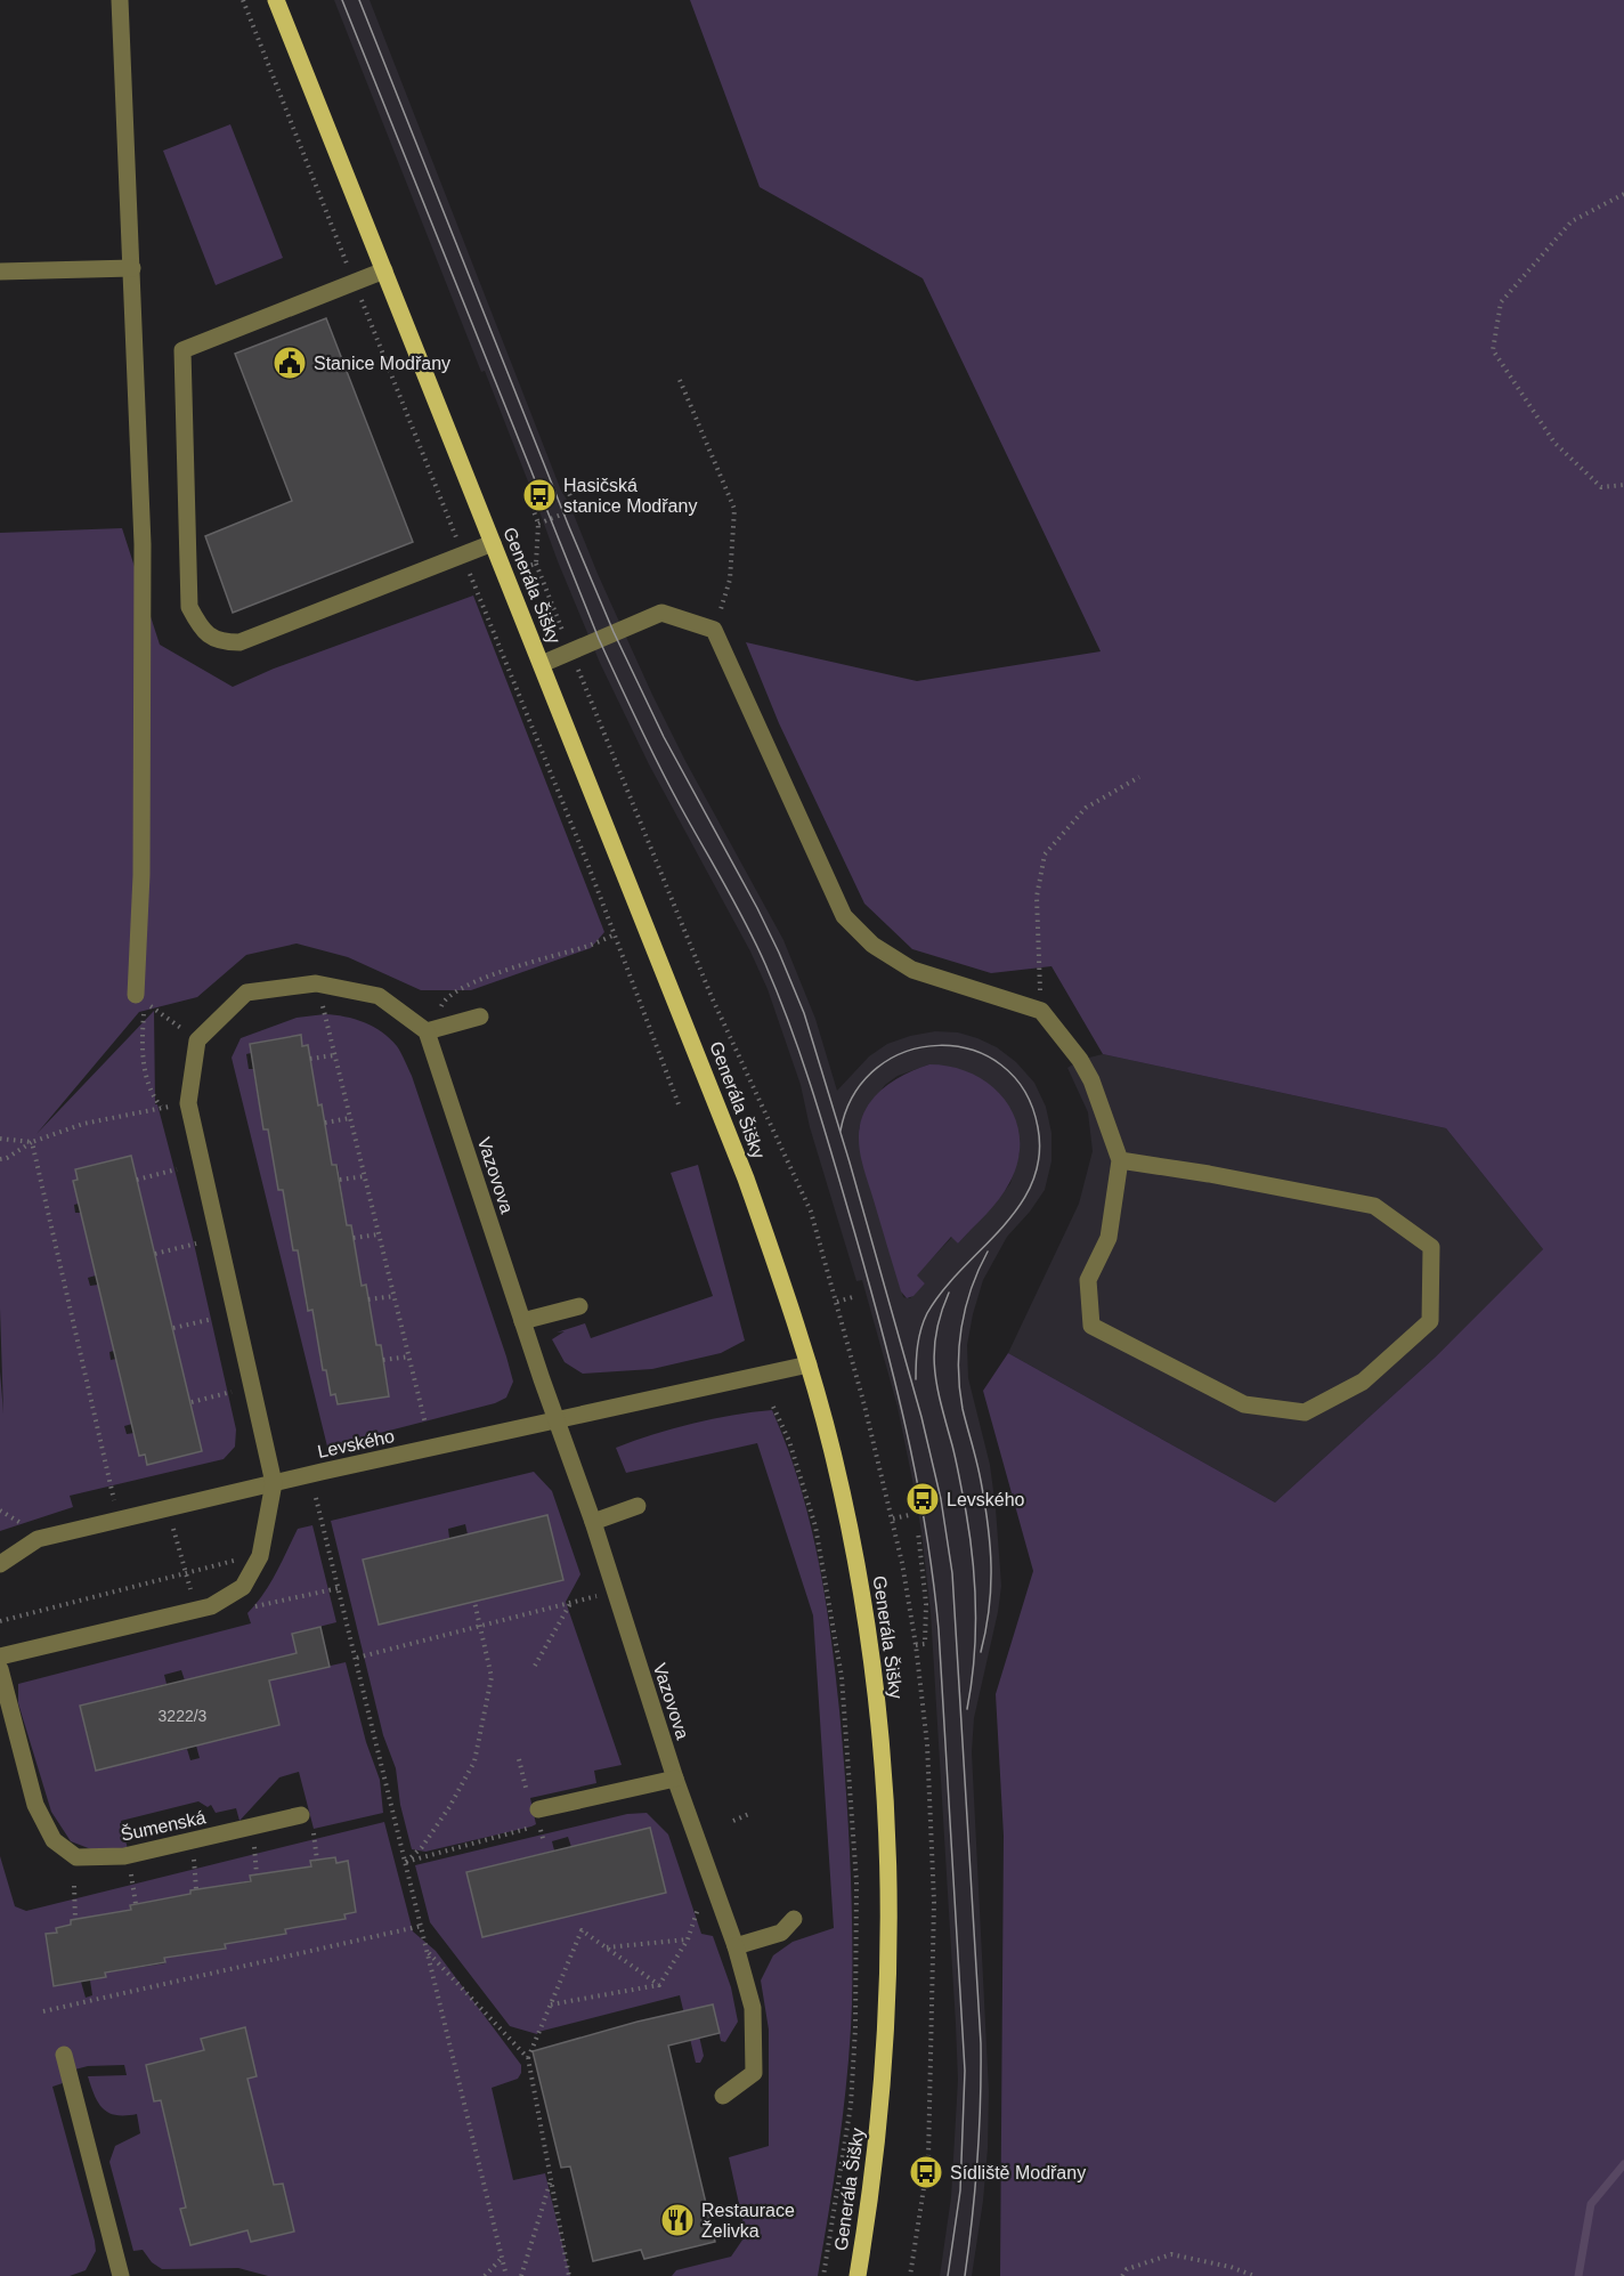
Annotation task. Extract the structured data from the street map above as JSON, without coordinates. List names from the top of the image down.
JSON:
{
  "streets": {
    "main road": ["Generála Šišky"],
    "street": ["Vazovova", "Levského", "Šumenská"]
  },
  "crossings": [
    ["Generála Šišky", "Levského"],
    ["Vazovova", "Levského"]
  ],
  "places": {
    "public building": ["Stanice Modřany"],
    "bus stop": ["Hasičská stanice Modřany", "Levského", "Sídliště Modřany"],
    "restaurant": ["Restaurace Želivka"]
  },
  "house_numbers": ["3222/3"]
}
